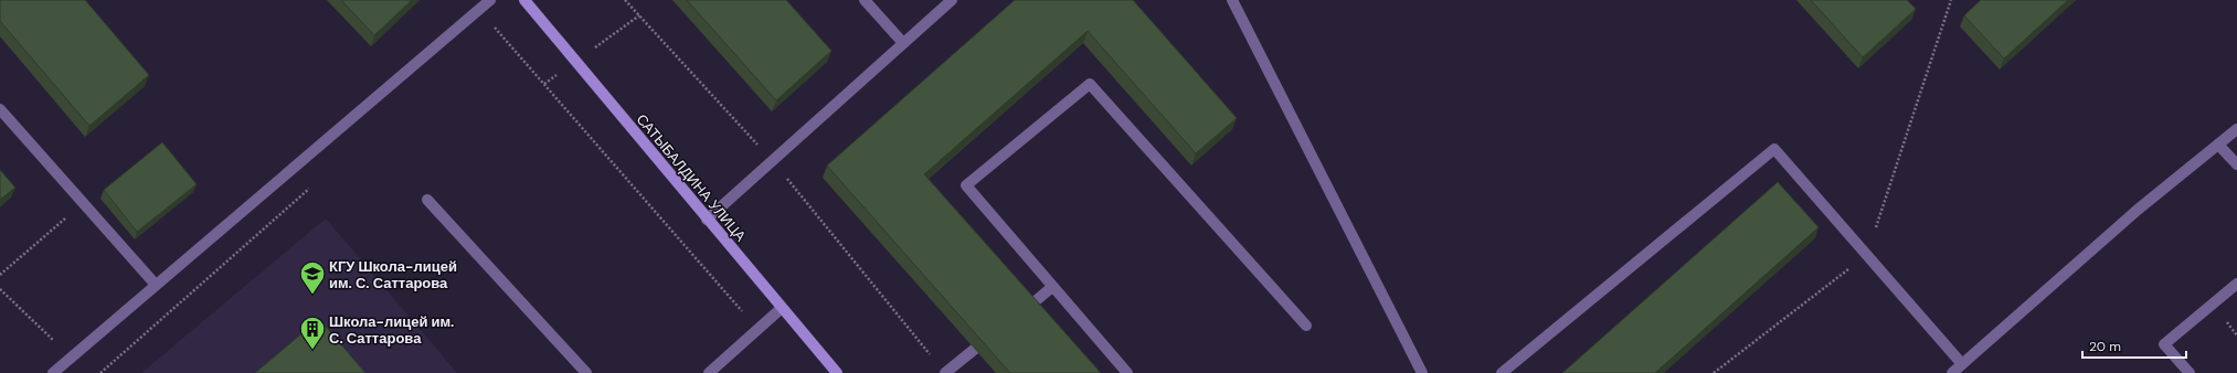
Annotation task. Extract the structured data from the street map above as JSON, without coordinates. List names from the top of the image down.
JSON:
{
  "streets": {
    "street": ["САТЫБАЛДИНА УЛИЦА"]
  },
  "places": {
    "school or university": ["КГУ Школа-лицей им. С. Саттарова"],
    "building": ["Школа-лицей им. С. Саттарова"]
  },
  "scale_bar": "20 m"
}
